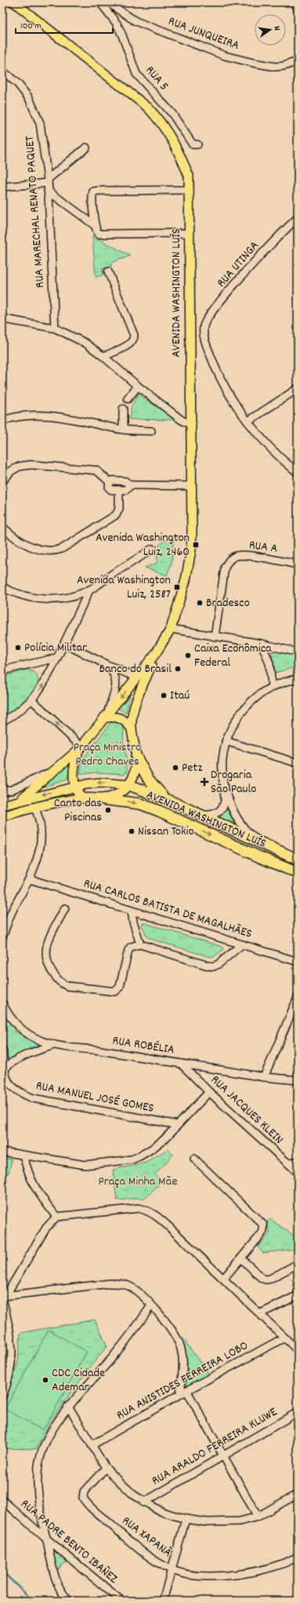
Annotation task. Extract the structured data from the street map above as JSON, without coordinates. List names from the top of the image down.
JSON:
{
  "streets": {
    "highway": ["AVENIDA WASHINGTON LUÍS"],
    "street": [
      "RUA JUNQUEIRA",
      "RUA 5",
      "RUA MARECHAL RENATO PAQUET",
      "RUA UTINGA",
      "RUA A",
      "RUA CARLOS BATISTA DE MAGALHÃES",
      "RUA ROBÉLIA",
      "RUA MANUEL JOSÉ GOMES",
      "RUA JACQUES KLEIN",
      "RUA ANISTIDES FERREIRA LOBO",
      "RUA ARALDO FERREIRA KLUWE",
      "RUA XAPANÃ",
      "RUA PADRE BENTO IBAÑEZ"
    ]
  },
  "crossings": [
    ["RUA ROBÉLIA", "RUA JACQUES KLEIN"]
  ],
  "parks": ["Praça Ministro Pedro Chaves", "Praça Minha Mãe"],
  "places": {
    "transit": ["Avenida Washington Luiz, 2460", "Avenida Washington Luiz, 2587"],
    "other": [
      "Bradesco",
      "Polícia Militar",
      "Caixa Econômica Federal",
      "Banco do Brasil",
      "Itaú",
      "Petz",
      "Canto das Piscinas",
      "Nissan Tokio",
      "CDC Cidade Ademar"
    ],
    "health": ["Drogaria São Paulo"]
  },
  "scale_bar": "100 m",
  "north": "right"
}
